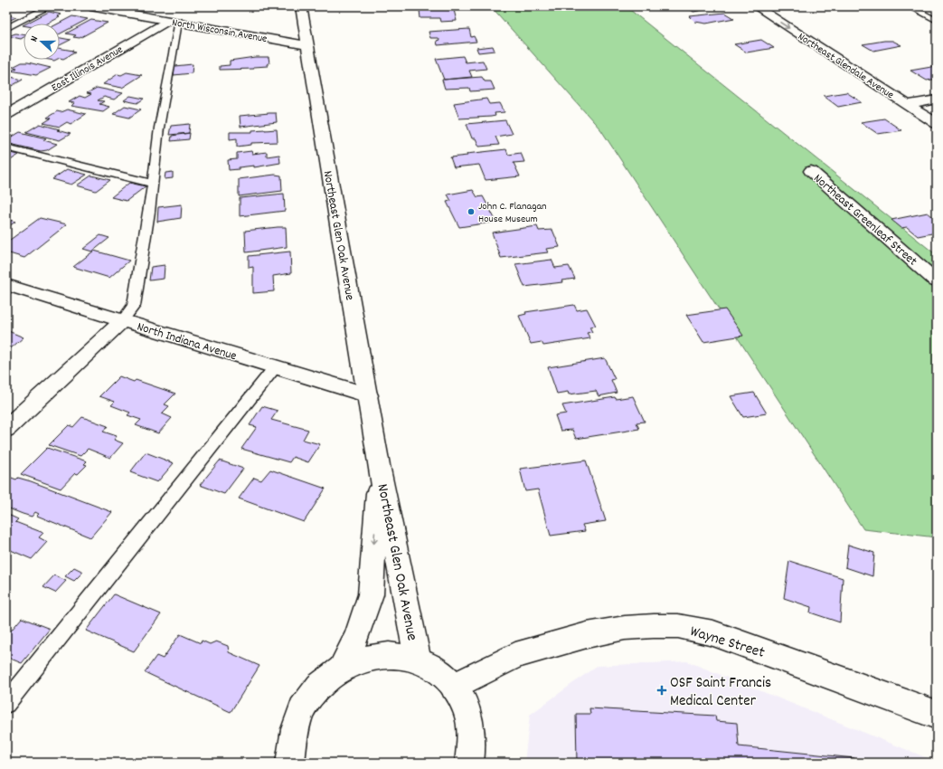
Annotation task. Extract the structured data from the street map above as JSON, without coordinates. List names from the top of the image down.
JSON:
{
  "streets": {
    "street": [
      "North Wisconsin Avenue",
      "Northeast Glendale Avenue",
      "East Illinois Avenue",
      "Northeast Greenleaf Street",
      "Northeast Glen Oak Avenue",
      "North Indiana Avenue",
      "Wayne Street"
    ]
  },
  "crossings": [
    ["North Wisconsin Avenue", "East Illinois Avenue"],
    ["North Wisconsin Avenue", "Northeast Glen Oak Avenue"],
    ["Northeast Glen Oak Avenue", "North Indiana Avenue"]
  ],
  "one_way": ["Northeast Glendale Avenue"],
  "places": {
    "other": ["John C. Flanagan House Museum"],
    "health": ["OSF Saint Francis Medical Center"]
  },
  "north": "left"
}
